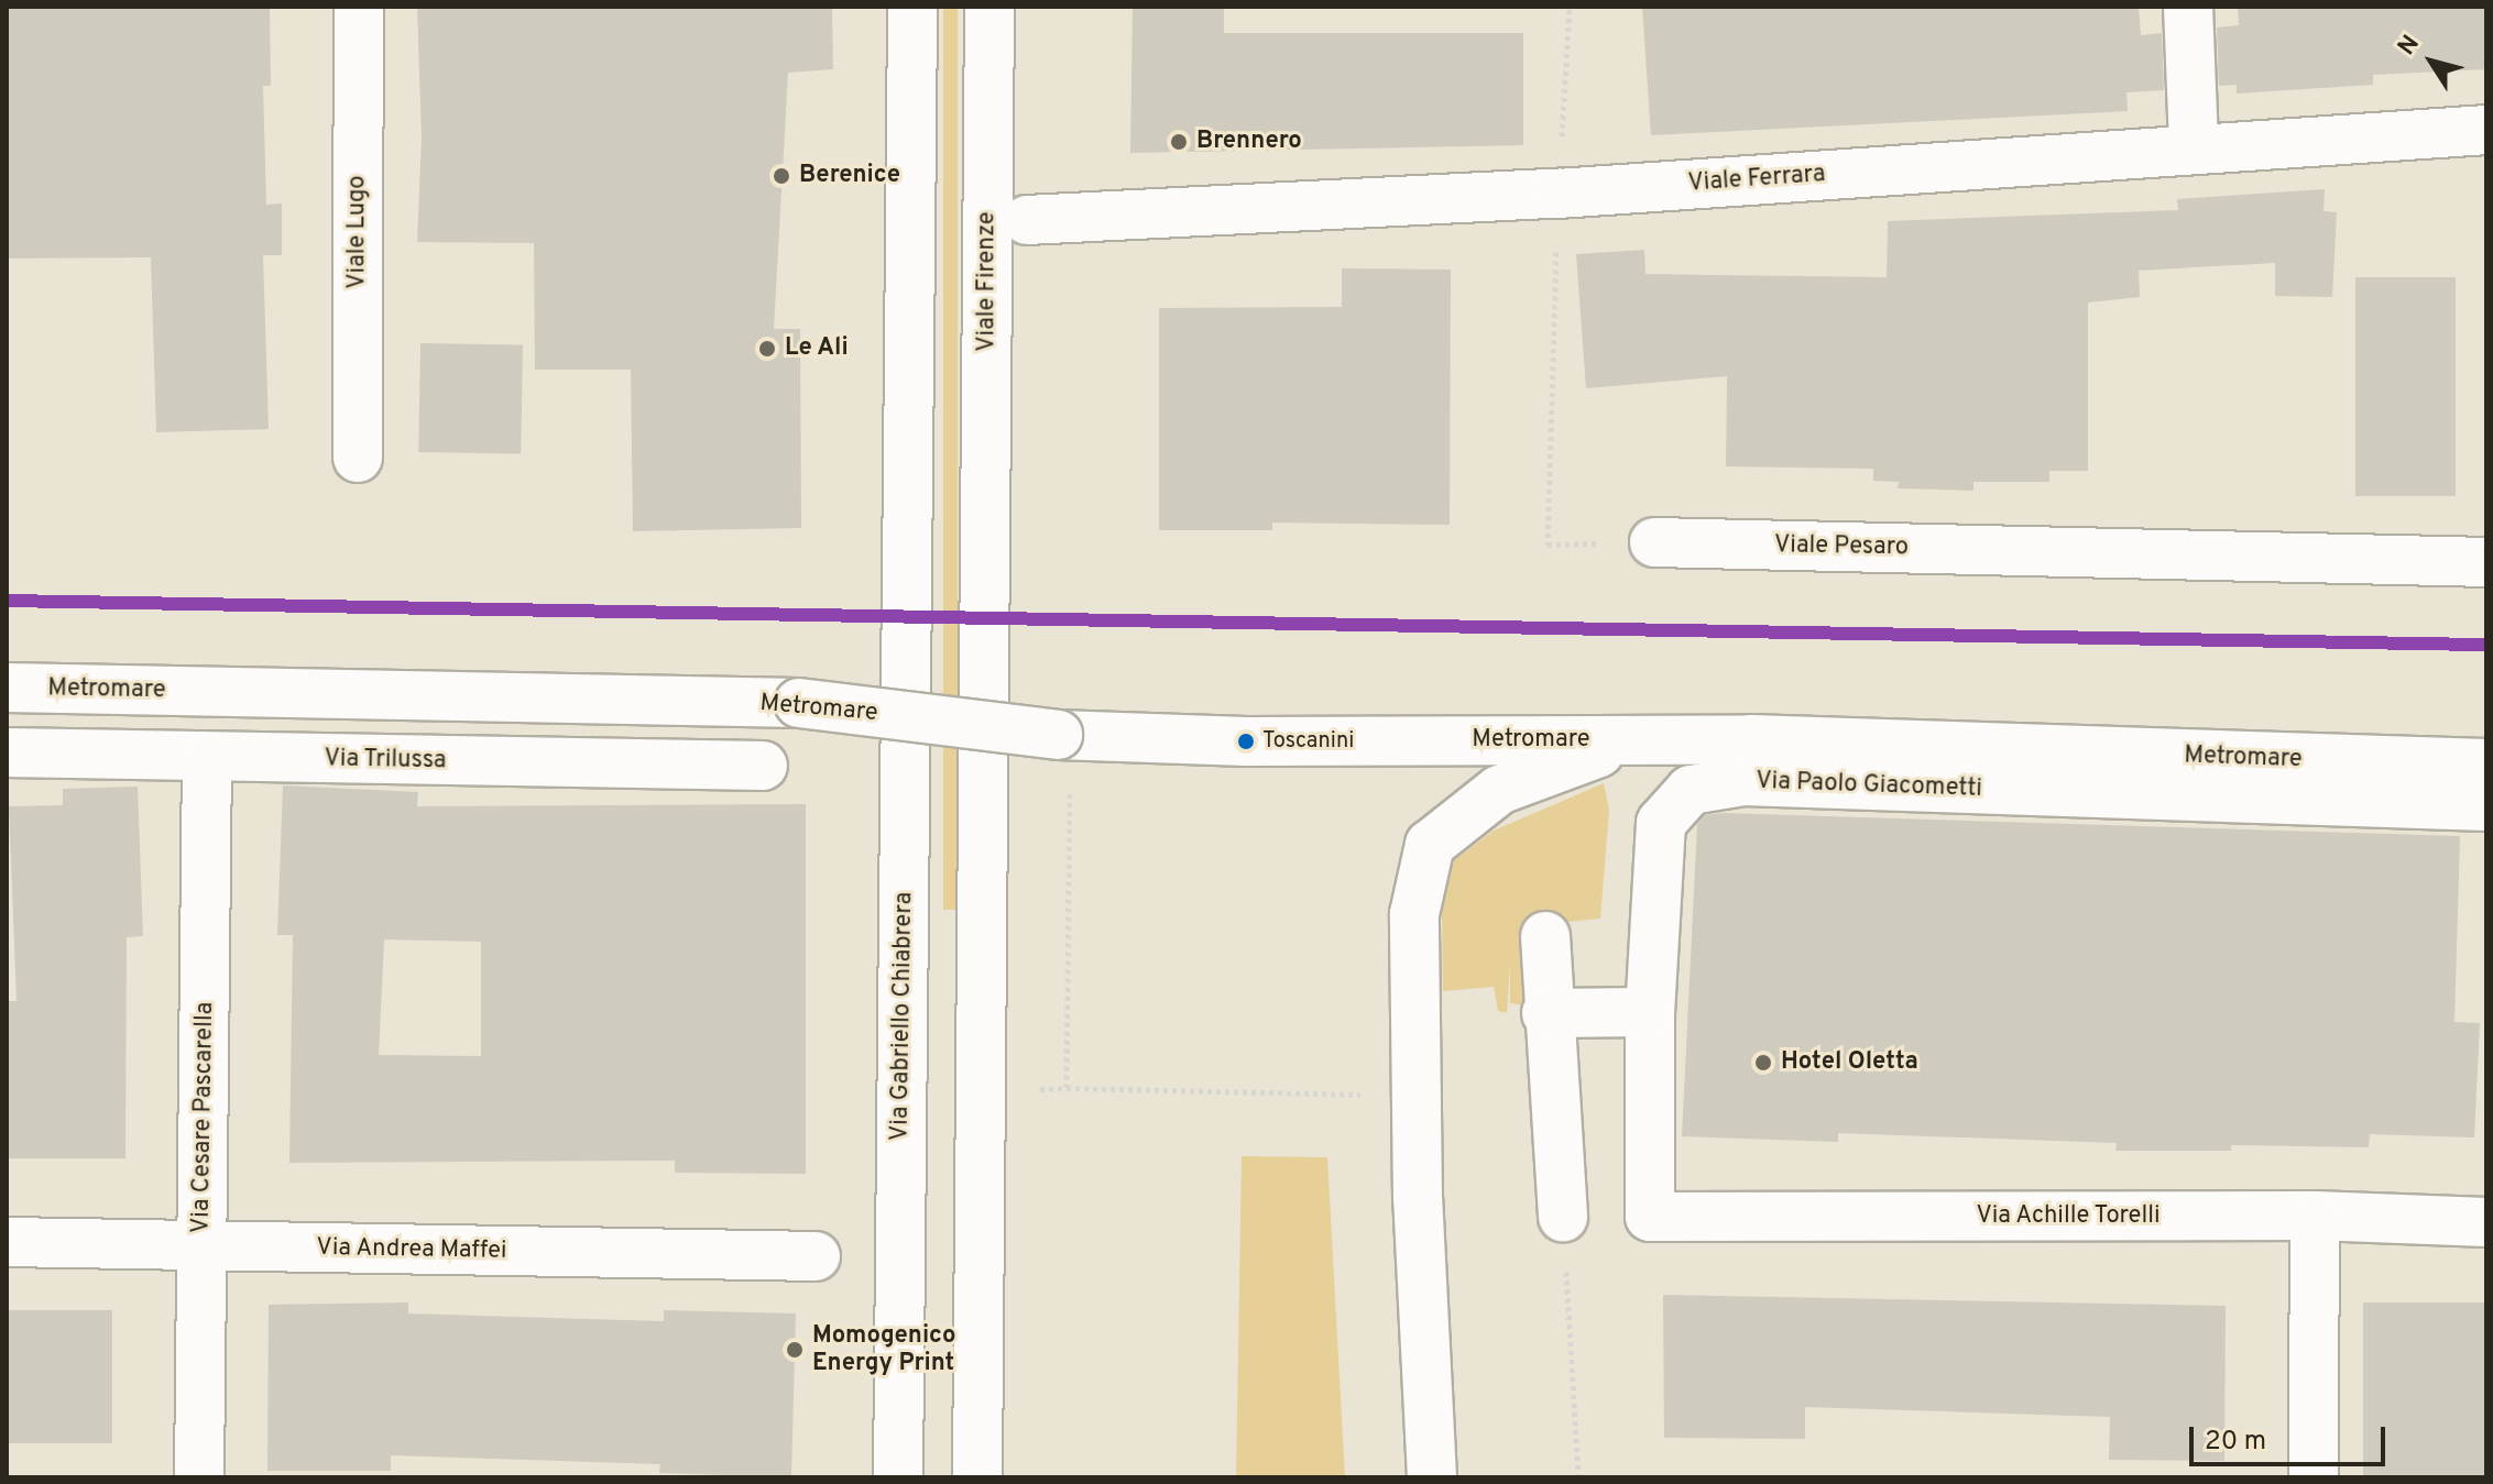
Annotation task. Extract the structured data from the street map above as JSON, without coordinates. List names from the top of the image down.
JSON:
{
  "streets": {
    "street": [
      "Viale Ferrara",
      "Viale Lugo",
      "Viale Firenze",
      "Viale Pesaro",
      "Metromare",
      "Via Trilussa",
      "Via Paolo Giacometti",
      "Via Gabriello Chiabrera",
      "Via Cesare Pascarella",
      "Via Achille Torelli",
      "Via Andrea Maffei"
    ]
  },
  "crossings": [
    ["Via Trilussa", "Via Cesare Pascarella"],
    ["Via Paolo Giacometti", "Via Achille Torelli"],
    ["Via Cesare Pascarella", "Via Andrea Maffei"]
  ],
  "places": [
    "Brennero",
    "Berenice",
    "Le Ali",
    "Toscanini",
    "Hotel Oletta",
    "Momogenico Energy Print"
  ],
  "scale_bar": "20 m",
  "north": "top left"
}
